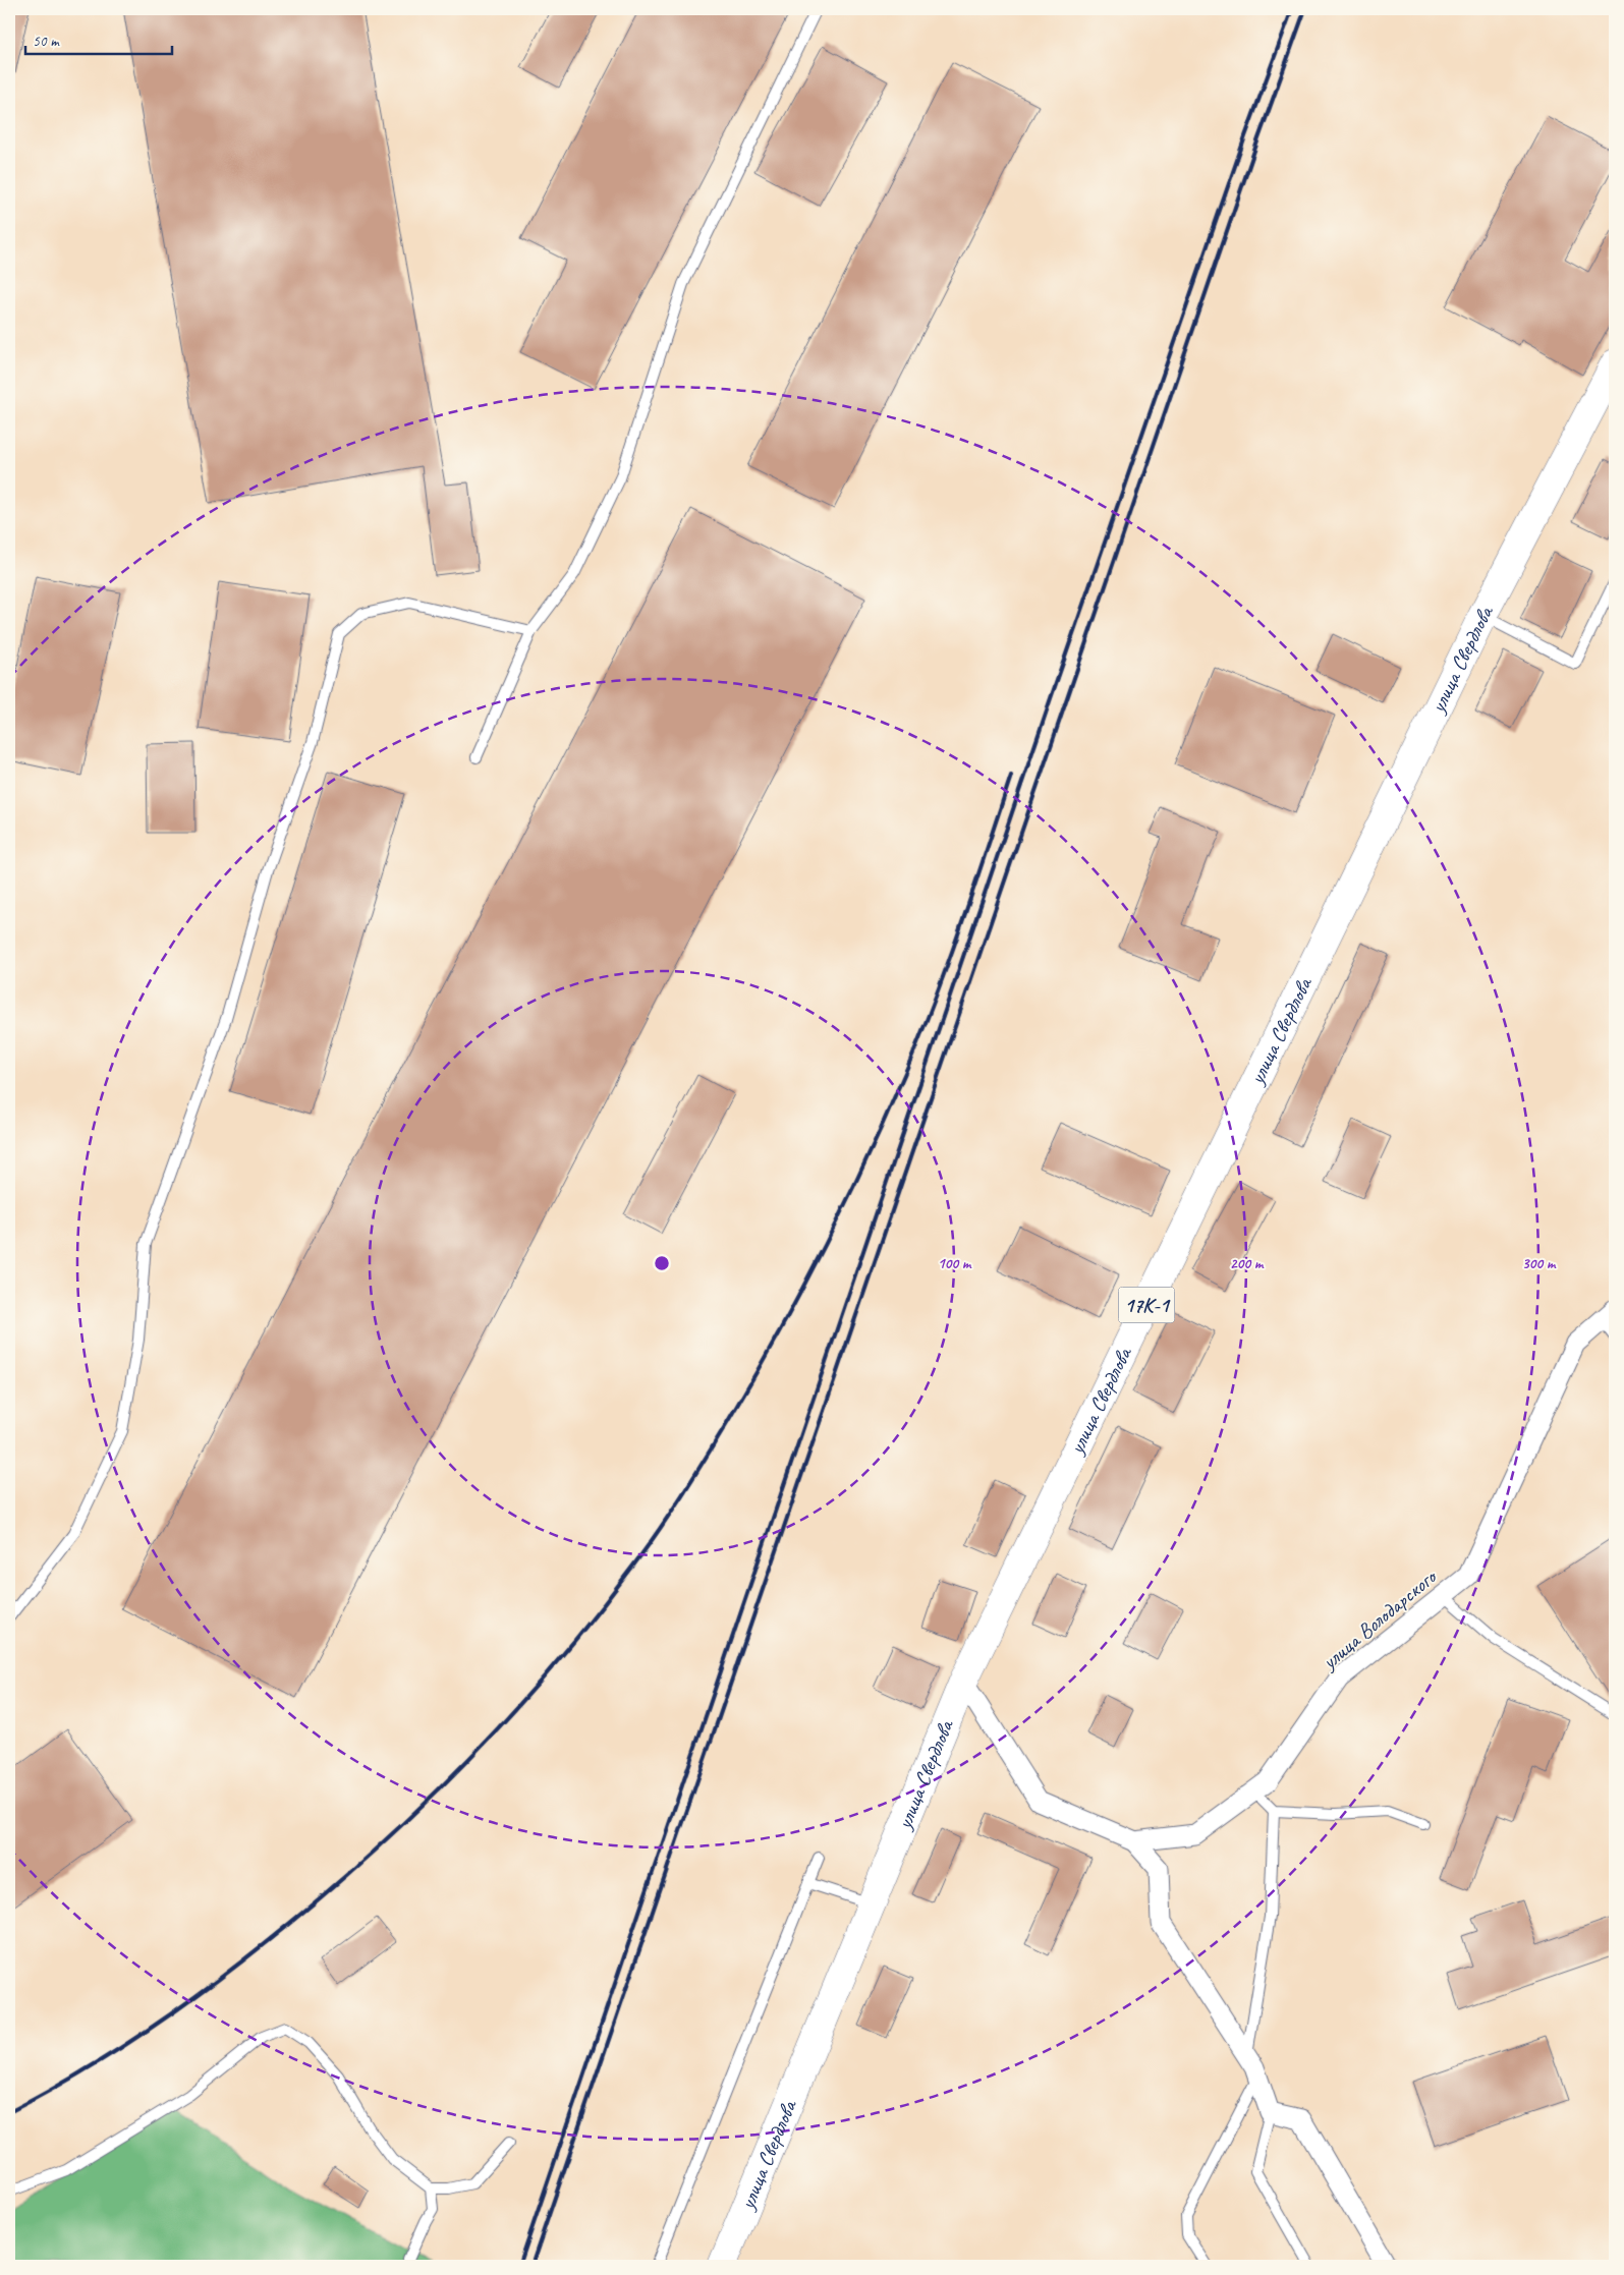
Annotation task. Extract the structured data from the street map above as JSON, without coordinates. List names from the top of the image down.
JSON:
{
  "streets": {
    "main road": ["улица Свердлова", "17К-1"],
    "street": ["улица Володарского"]
  },
  "crossings": [
    ["улица Свердлова", "улица Володарского"]
  ],
  "scale_bar": "50 m",
  "rings": ["100 m", "200 m", "300 m"]
}
